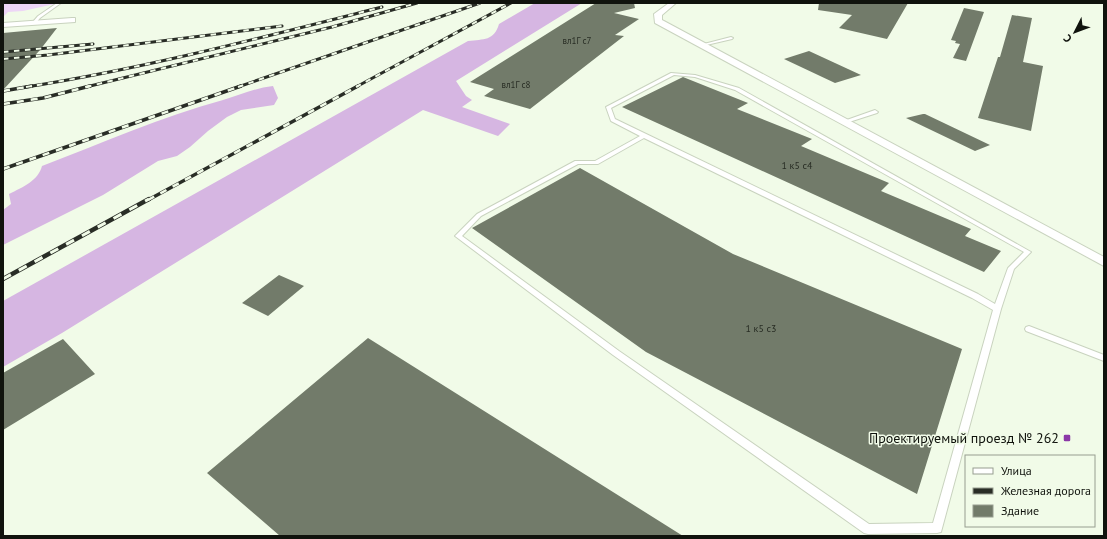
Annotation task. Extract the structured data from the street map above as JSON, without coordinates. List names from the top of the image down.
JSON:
{
  "places": {
    "transit": ["Проектируемый проезд № 262"]
  },
  "house_numbers": [
    "вл1Г с7",
    "вл1Г с8",
    "1 к5 с4",
    "1 к5 с3"
  ],
  "legend": ["Улица", "Железная дорога", "Здание"],
  "north": "bottom left"
}
